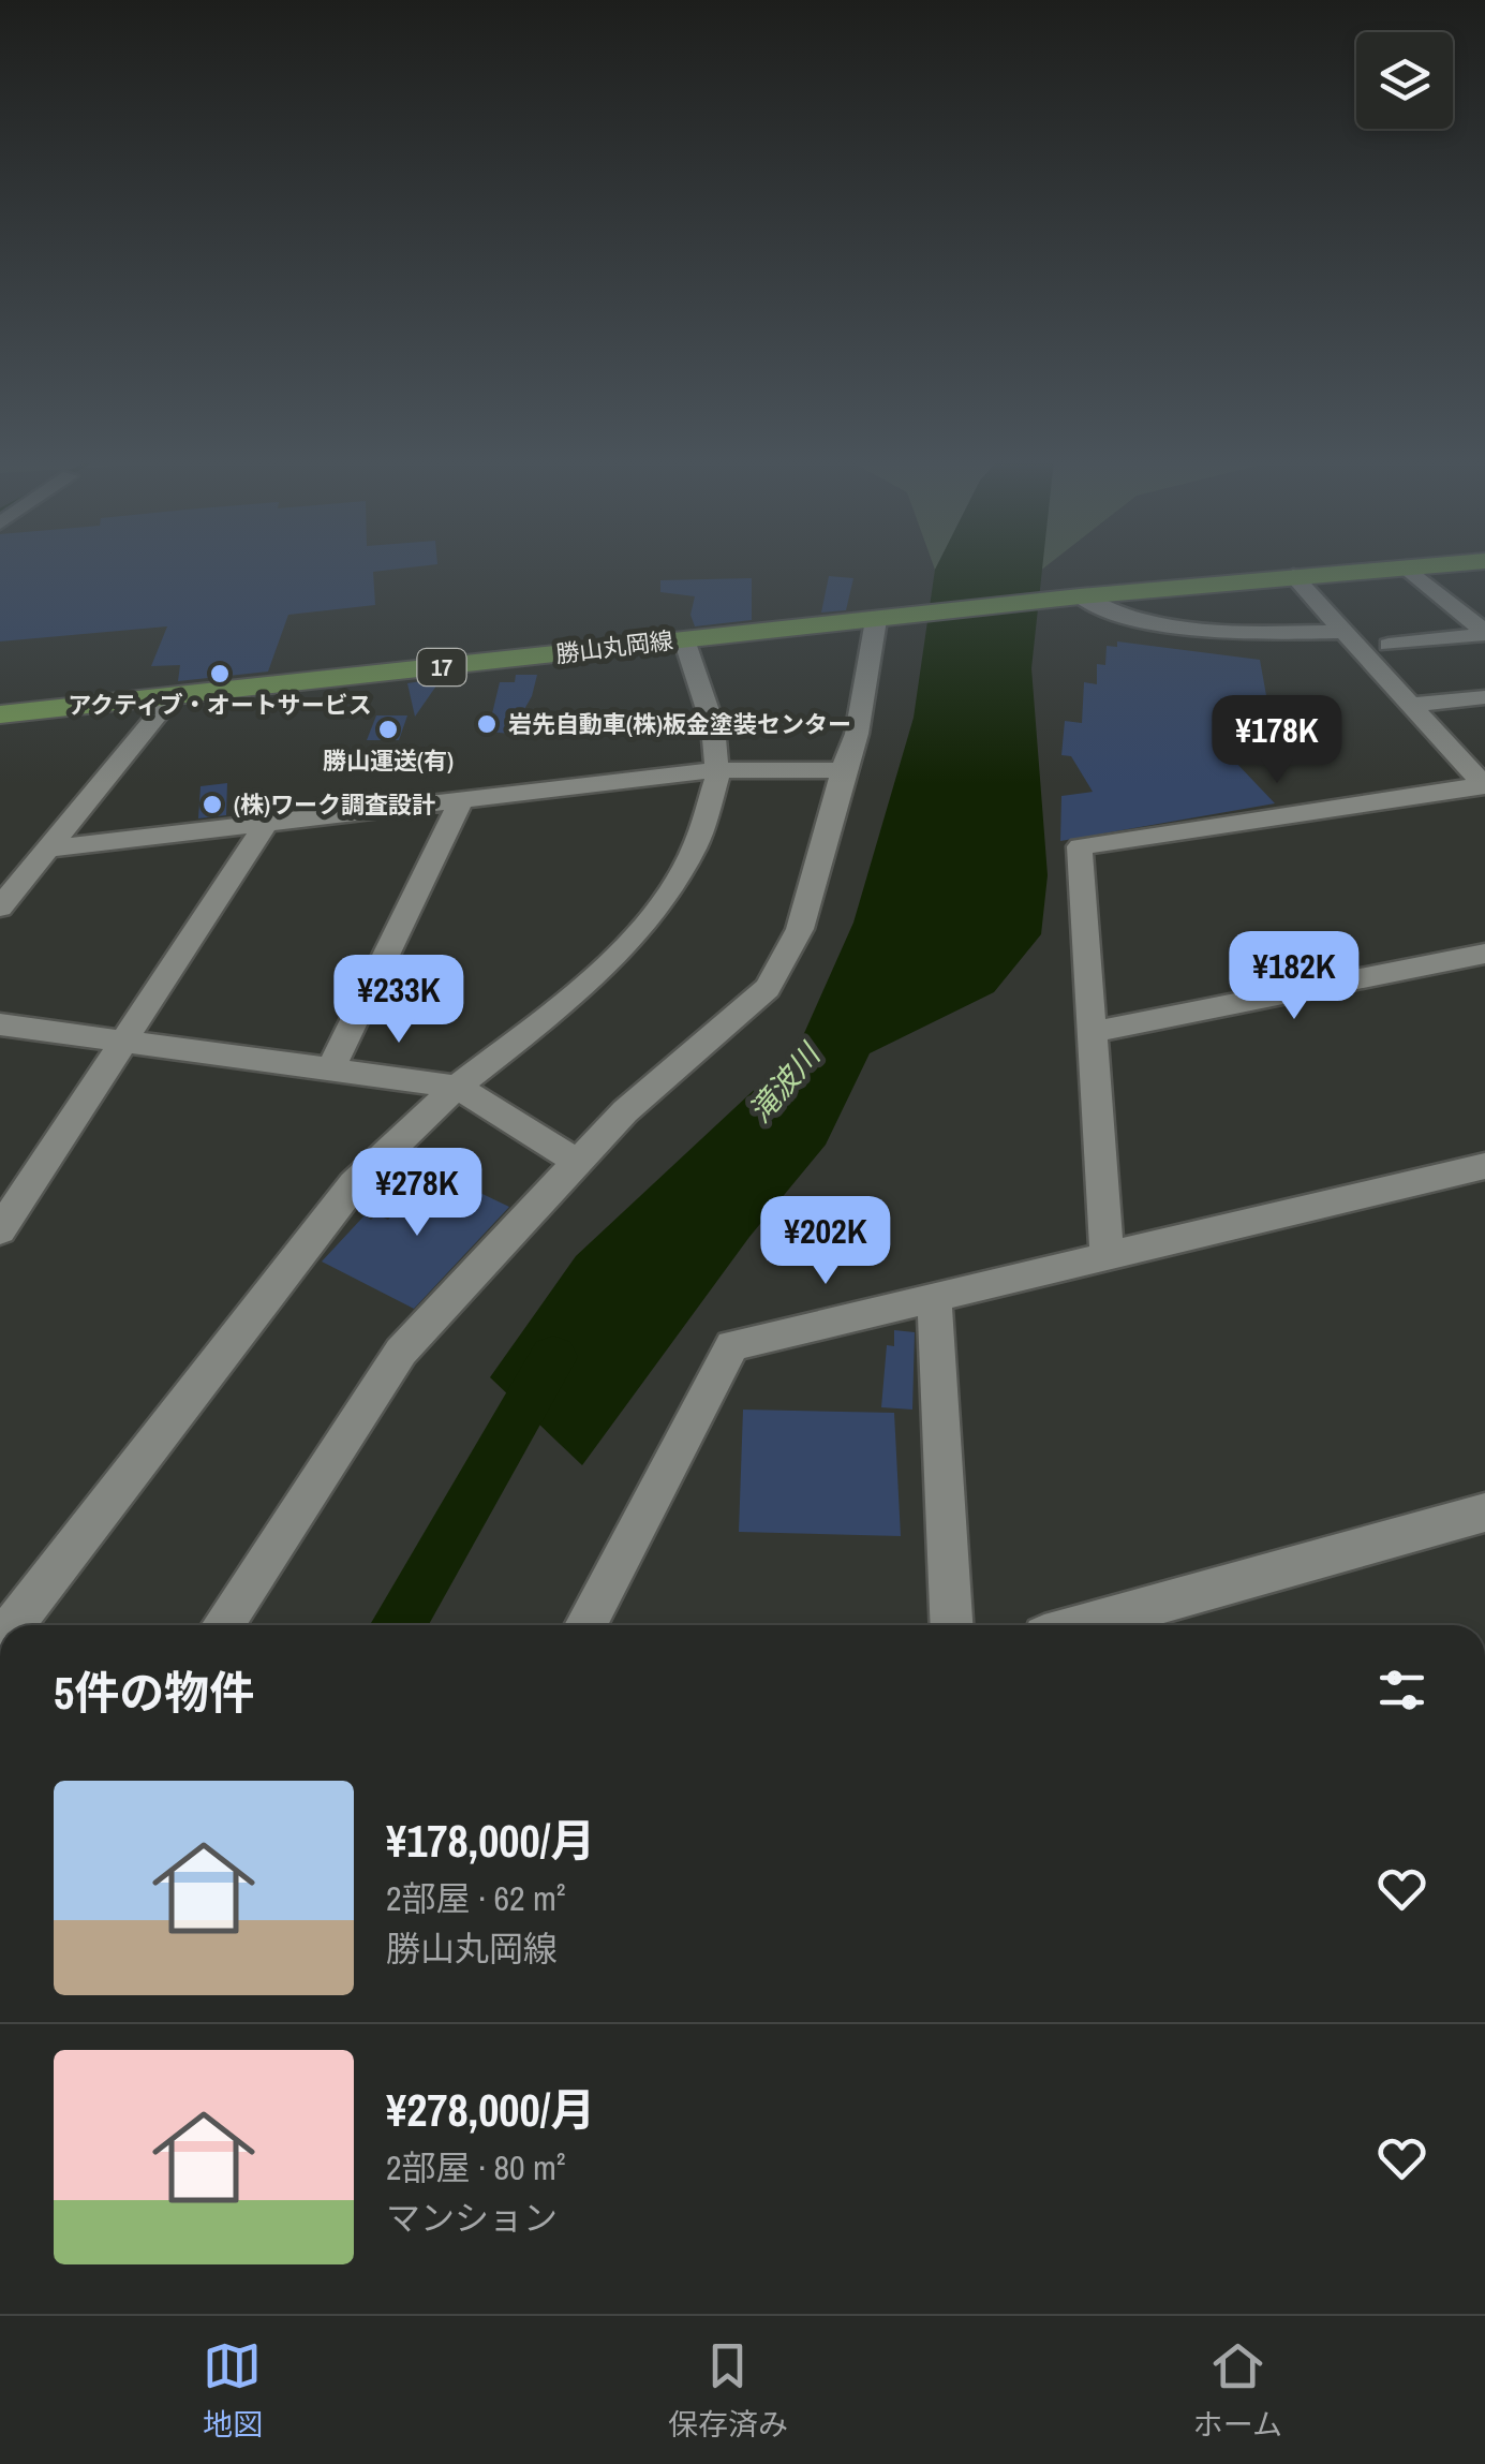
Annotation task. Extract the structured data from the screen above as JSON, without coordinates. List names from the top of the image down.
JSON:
{
  "streets": {
    "main road": ["勝山丸岡線", "17"]
  },
  "water": ["滝波川"],
  "places": [
    "アクティブ・オートサービス",
    "岩先自動車(株)板金塗装センター",
    "勝山運送(有)",
    "(株)ワーク調査設計"
  ],
  "page": {
    "price": [
      "¥178K",
      "¥182K",
      "¥233K",
      "¥278K",
      "¥202K"
    ],
    "heading": "5件の物件",
    "list": [
      {
        "name": "¥178,000/月",
        "note": "2部屋 · 62 m² · 勝山丸岡線"
      },
      {
        "name": "¥278,000/月",
        "note": "2部屋 · 80 m² · マンション"
      }
    ],
    "tabs": ["地図", "保存済み", "ホーム"]
  }
}
